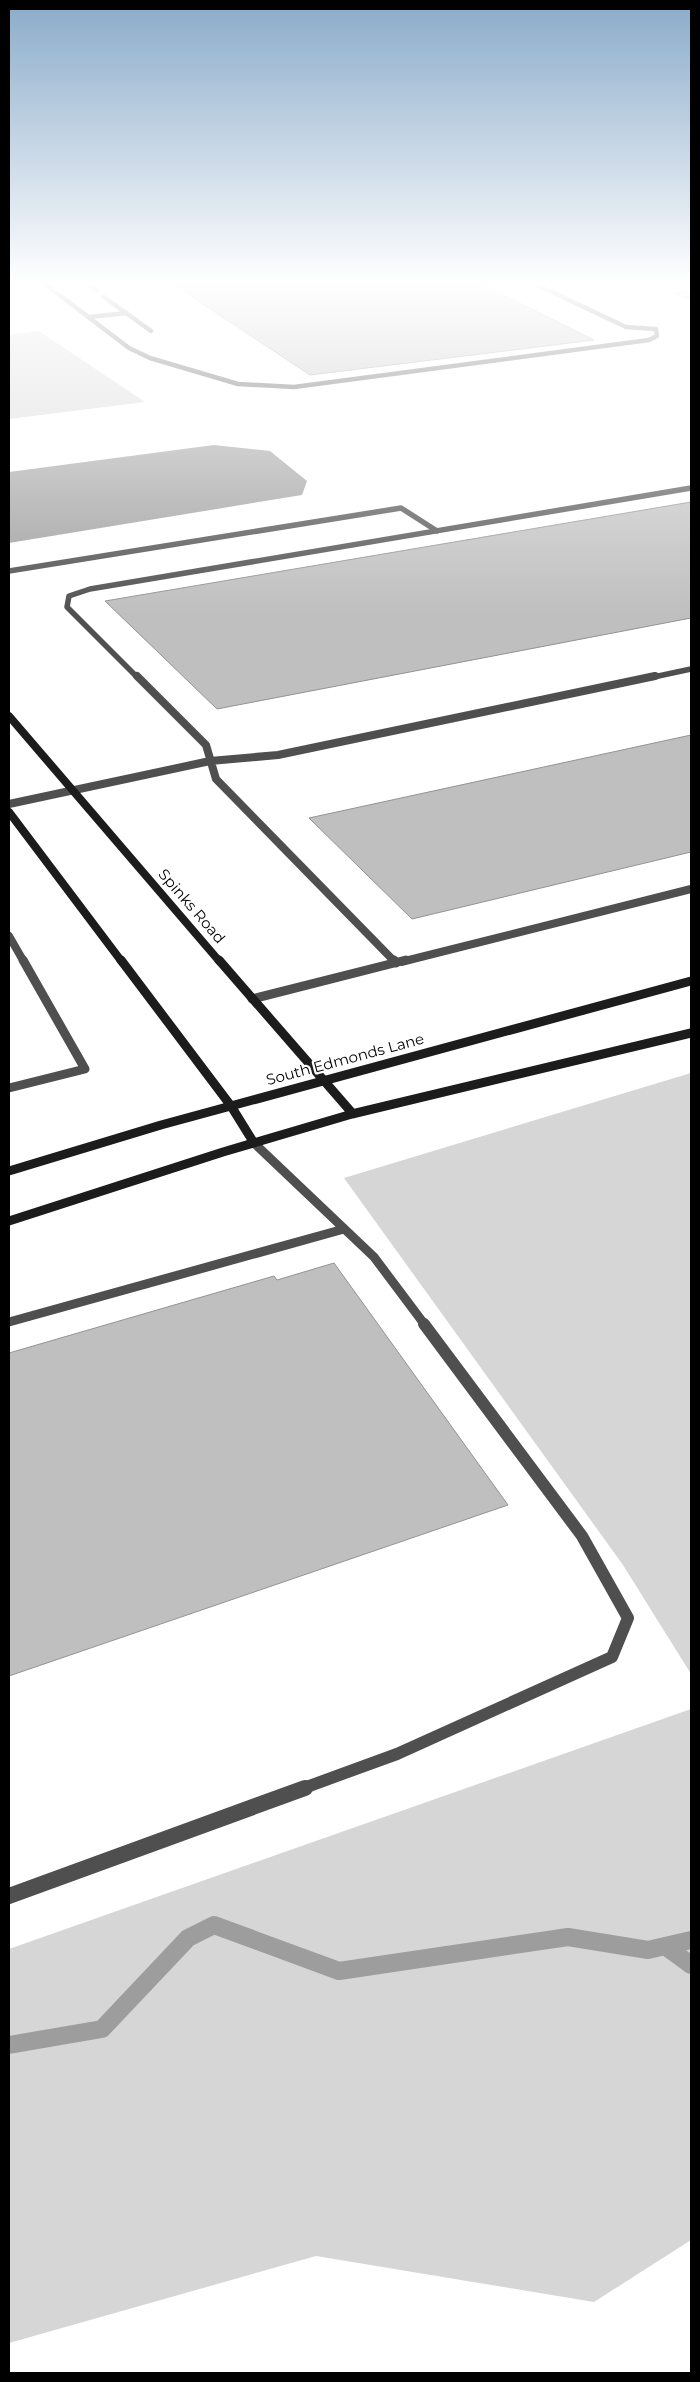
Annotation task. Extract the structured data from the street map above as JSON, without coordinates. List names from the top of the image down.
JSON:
{
  "streets": {
    "main road": ["Spinks Road", "South Edmonds Lane"]
  },
  "crossings": [
    ["Spinks Road", "South Edmonds Lane"]
  ]
}
